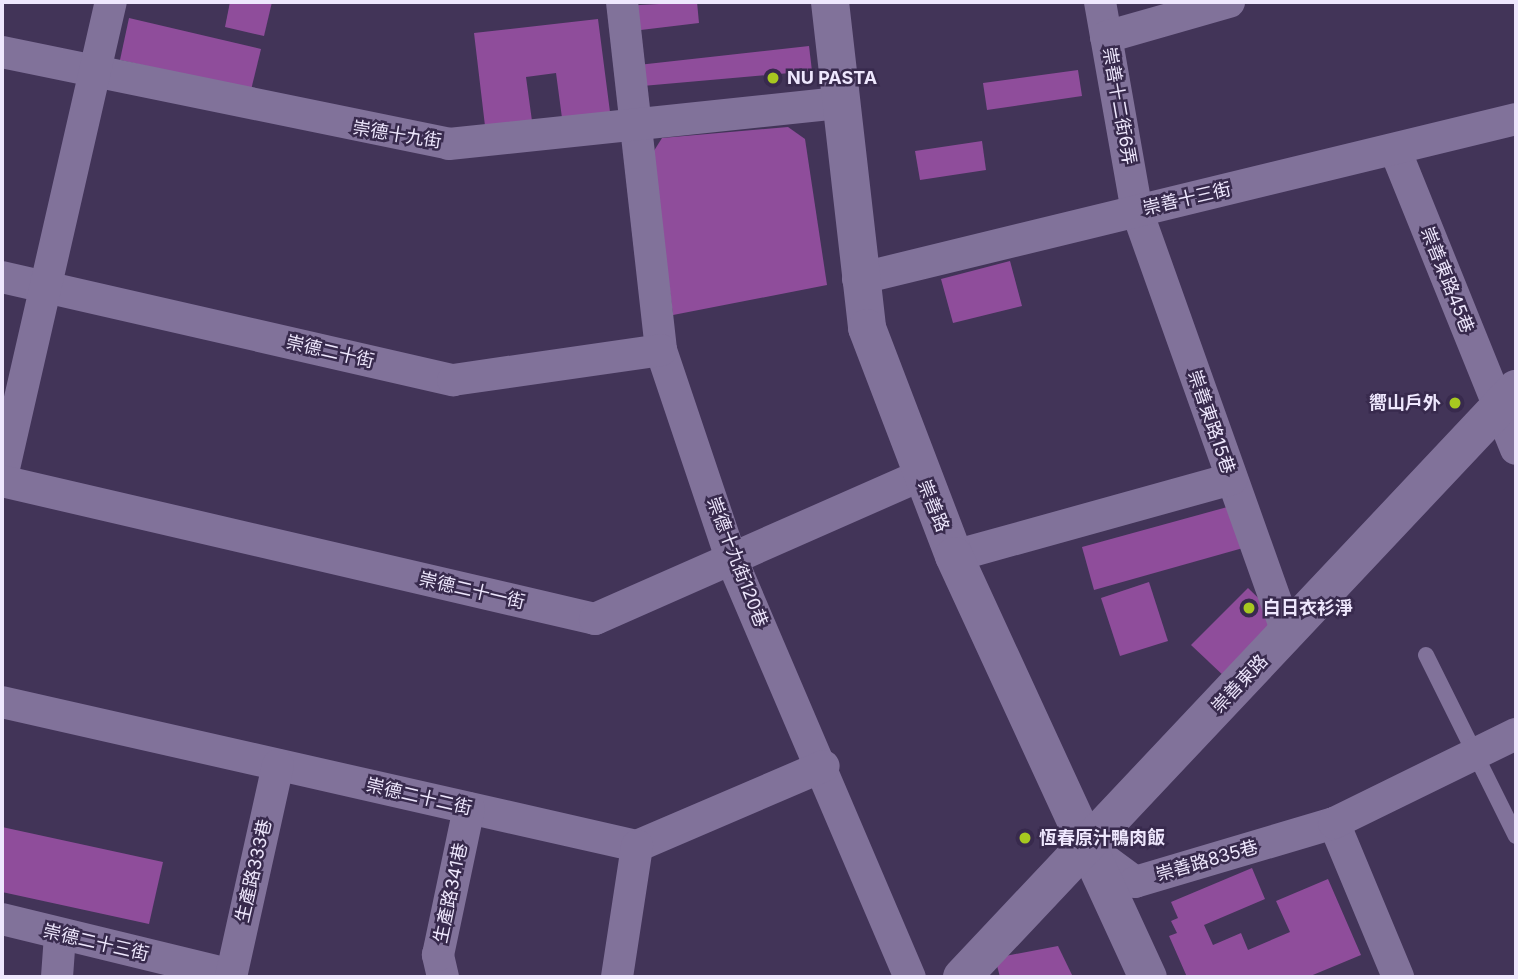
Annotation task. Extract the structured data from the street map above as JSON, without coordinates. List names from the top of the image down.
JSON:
{
  "streets": {
    "street": [
      "崇善十二街6弄",
      "崇德十九街",
      "崇善十三街",
      "崇善東路45巷",
      "崇德二十街",
      "崇善東路15巷",
      "崇善路",
      "崇德十九街120巷",
      "崇德二十一街",
      "崇善東路",
      "崇德二十二街",
      "崇善路835巷",
      "生產路333巷",
      "生產路341巷",
      "崇德二十三街"
    ]
  },
  "crossings": [
    ["崇善十二街6弄", "崇善十三街"],
    ["崇善十二街6弄", "崇善東路15巷"],
    ["崇德十九街", "崇善路"],
    ["崇德十九街", "崇德十九街120巷"],
    ["崇善十三街", "崇善東路45巷"],
    ["崇善十三街", "崇善東路15巷"],
    ["崇善十三街", "崇善路"],
    ["崇善東路45巷", "崇善東路"],
    ["崇德二十街", "崇德十九街120巷"],
    ["崇善東路15巷", "崇善東路"],
    ["崇善路", "崇德二十一街"],
    ["崇善路", "崇善東路"],
    ["崇善路", "崇善路835巷"],
    ["崇德十九街120巷", "崇德二十一街"],
    ["崇善東路", "崇善路835巷"],
    ["崇德二十二街", "生產路333巷"],
    ["崇德二十二街", "生產路341巷"],
    ["生產路333巷", "崇德二十三街"]
  ],
  "places": [
    "NU PASTA",
    "嚮山戶外",
    "白日衣衫淨",
    "恆春原汁鴨肉飯"
  ]
}
